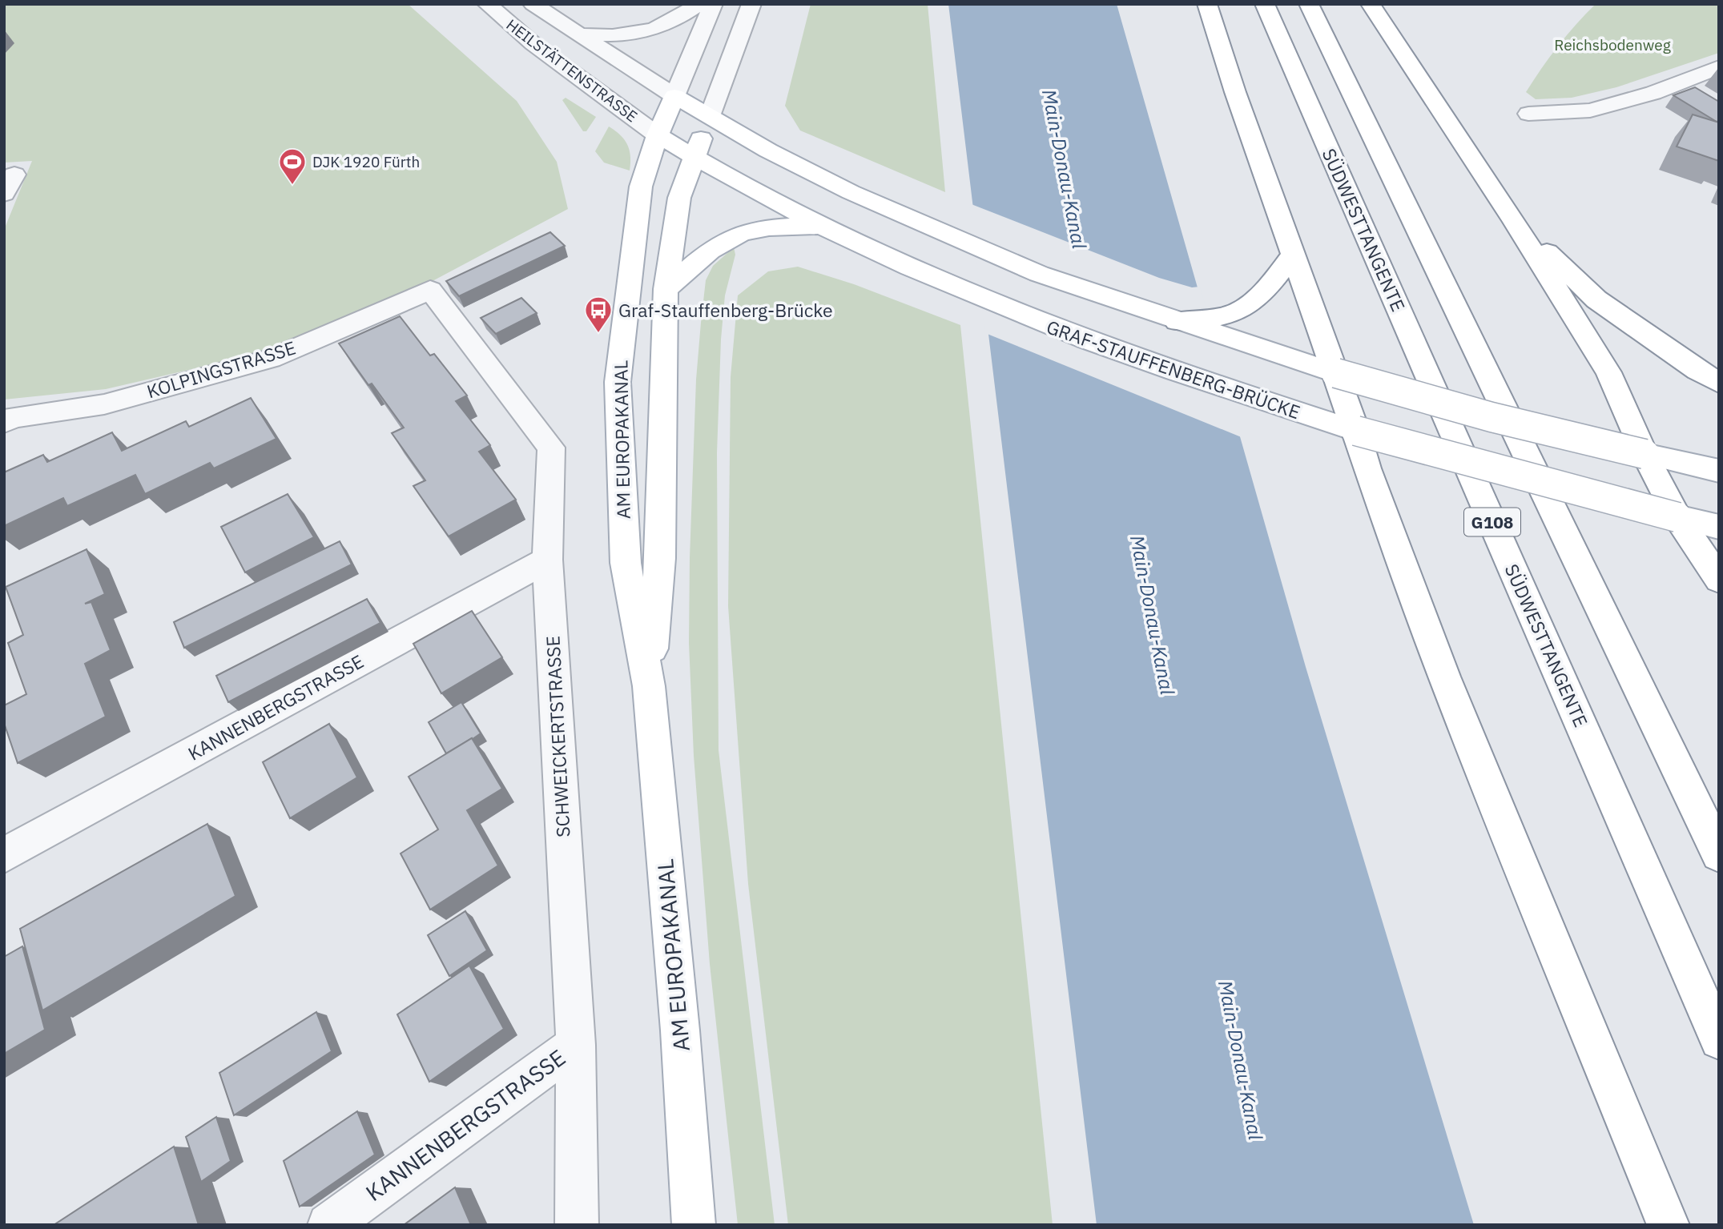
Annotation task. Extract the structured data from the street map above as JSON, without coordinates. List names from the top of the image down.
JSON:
{
  "streets": {
    "main road": [
      "SÜDWESTTANGENTE",
      "GRAF-STAUFFENBERG-BRÜCKE",
      "AM EUROPAKANAL",
      "G108"
    ],
    "street": [
      "HEILSTÄTTENSTRASSE",
      "KOLPINGSTRASSE",
      "KANNENBERGSTRASSE",
      "SCHWEICKERTSTRASSE"
    ]
  },
  "crossings": [
    ["HEILSTÄTTENSTRASSE", "GRAF-STAUFFENBERG-BRÜCKE"],
    ["HEILSTÄTTENSTRASSE", "AM EUROPAKANAL"],
    ["KOLPINGSTRASSE", "SCHWEICKERTSTRASSE"],
    ["GRAF-STAUFFENBERG-BRÜCKE", "AM EUROPAKANAL"],
    ["KANNENBERGSTRASSE", "SCHWEICKERTSTRASSE"]
  ],
  "water": ["Main-Donau-Kanal"],
  "parks": ["Reichsbodenweg"],
  "places": {
    "sports": ["DJK 1920 Fürth"],
    "bus stop": ["Graf-Stauffenberg-Brücke"]
  }
}
